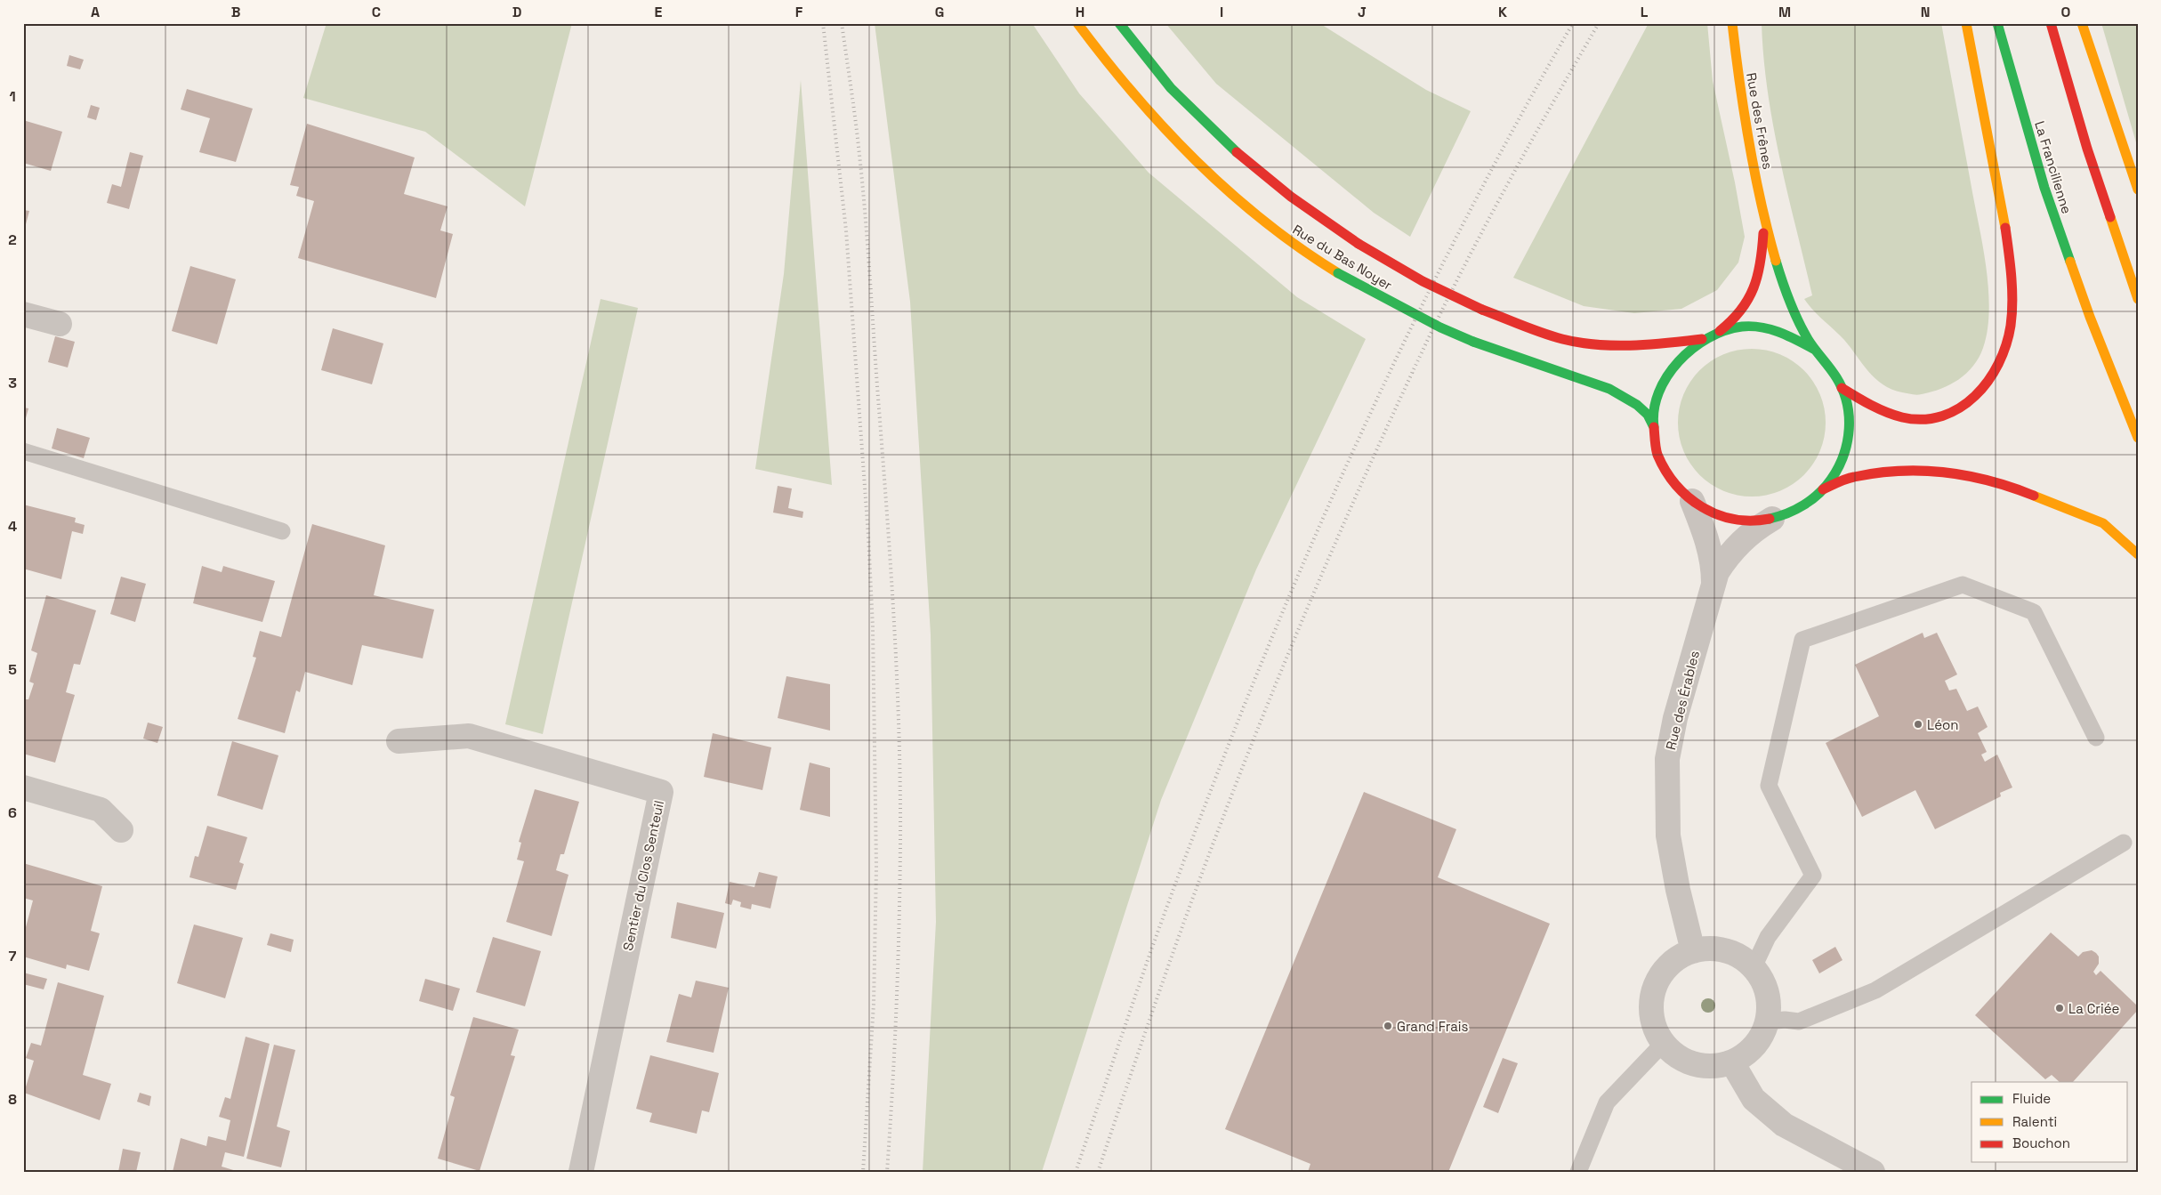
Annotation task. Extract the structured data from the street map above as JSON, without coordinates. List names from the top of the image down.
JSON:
{
  "streets": {
    "main road": ["Rue des Frênes", "La Francilienne", "Rue du Bas Noyer"],
    "street": ["Rue des Érables", "Sentier du Clos Senteuil"]
  },
  "places": ["Léon", "La Criée", "Grand Frais"],
  "legend": ["Fluide", "Ralenti", "Bouchon"],
  "grid": {
    "columns": [
      "A",
      "B",
      "C",
      "D",
      "E",
      "F",
      "G",
      "H",
      "I",
      "J",
      "K",
      "L",
      "M",
      "N",
      "O"
    ],
    "rows": [
      "1",
      "2",
      "3",
      "4",
      "5",
      "6",
      "7",
      "8"
    ]
  }
}
